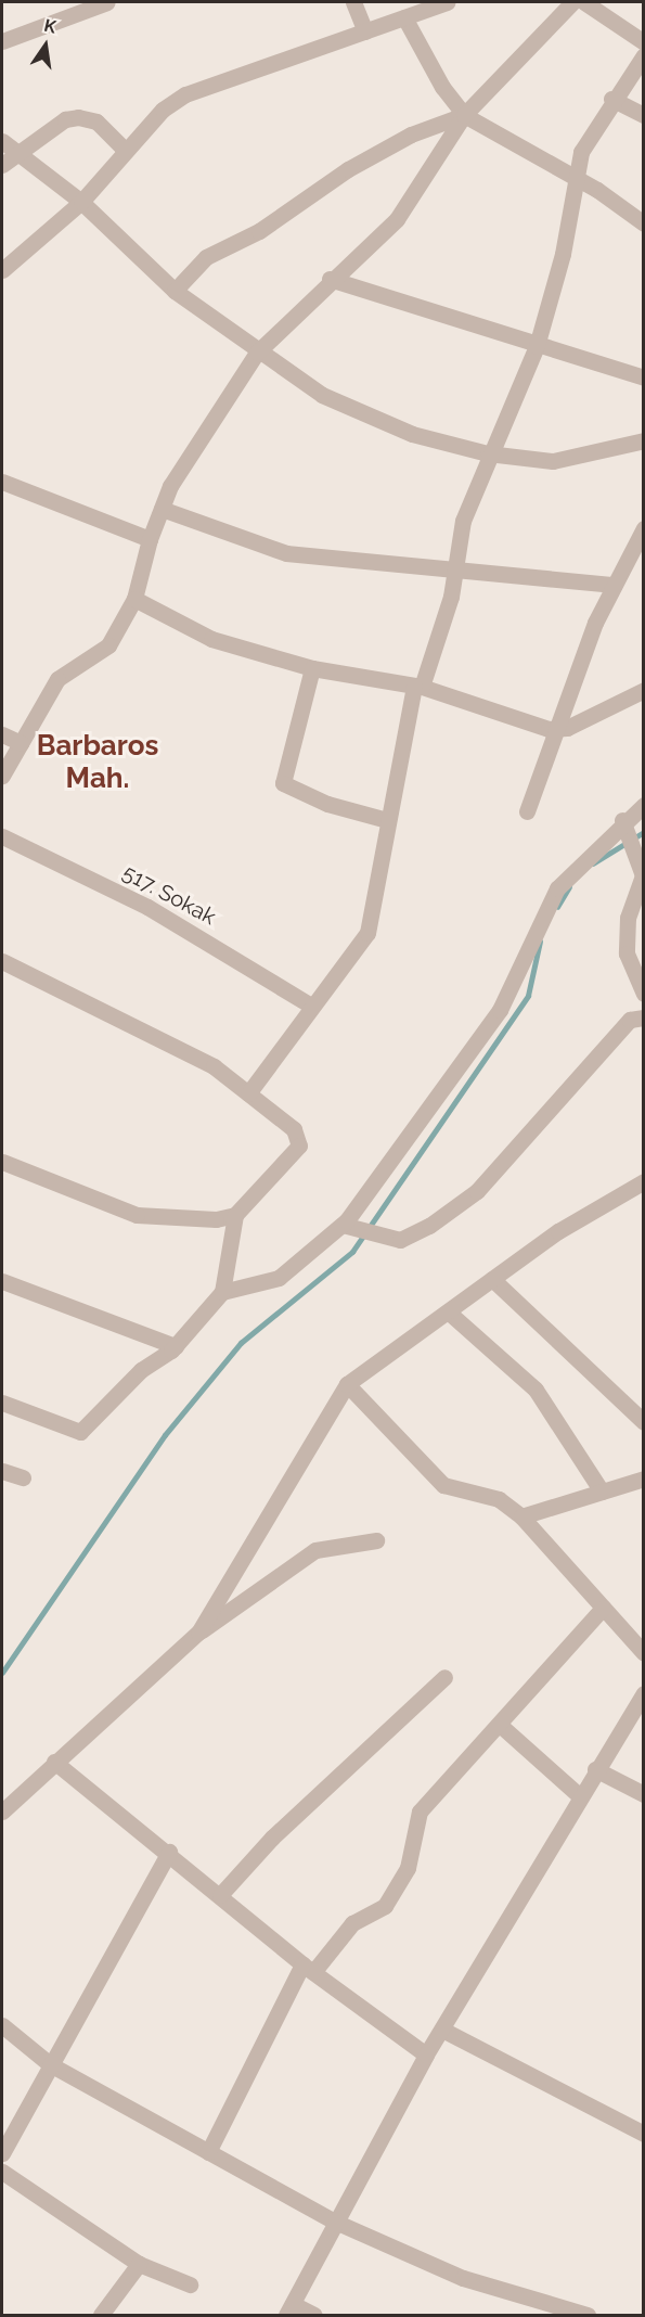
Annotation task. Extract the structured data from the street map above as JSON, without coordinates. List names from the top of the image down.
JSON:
{
  "streets": {
    "street": ["517. Sokak"]
  },
  "districts": ["Barbaros Mah."],
  "north": "top"
}
